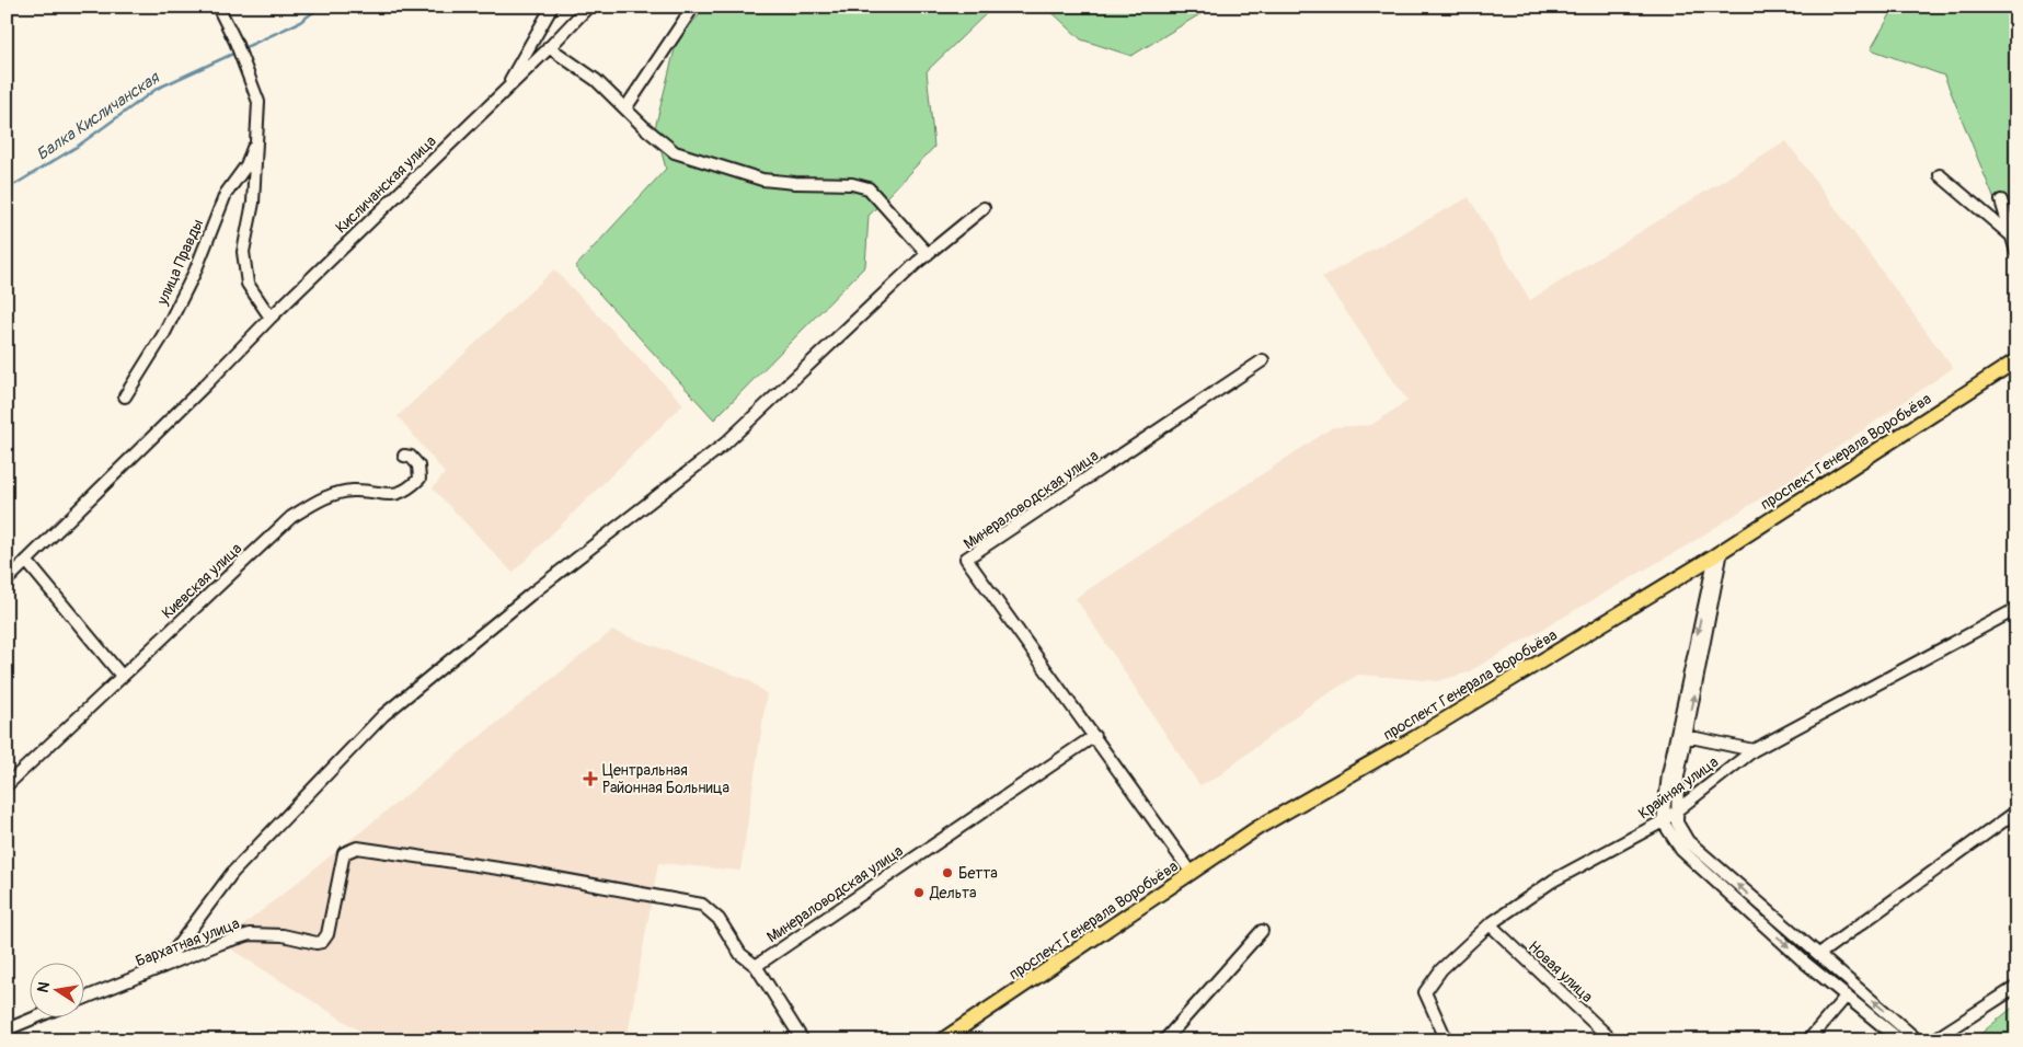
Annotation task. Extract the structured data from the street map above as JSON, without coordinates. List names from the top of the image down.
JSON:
{
  "streets": {
    "main road": ["проспект Генерала Воробьёва"],
    "street": [
      "Кисличанская улица",
      "улица Правды",
      "Минераловодская улица",
      "Киевская улица",
      "Крайняя улица",
      "Бархатная улица",
      "Новая улица"
    ]
  },
  "crossings": [
    ["Кисличанская улица", "улица Правды"],
    ["проспект Генерала Воробьёва", "Минераловодская улица"],
    ["Минераловодская улица", "Бархатная улица"],
    ["Крайняя улица", "Новая улица"]
  ],
  "water": ["Балка Кисличанская"],
  "places": {
    "health": ["Центральная Районная Больница"],
    "other": ["Бетта", "Дельта"]
  },
  "north": "left"
}
